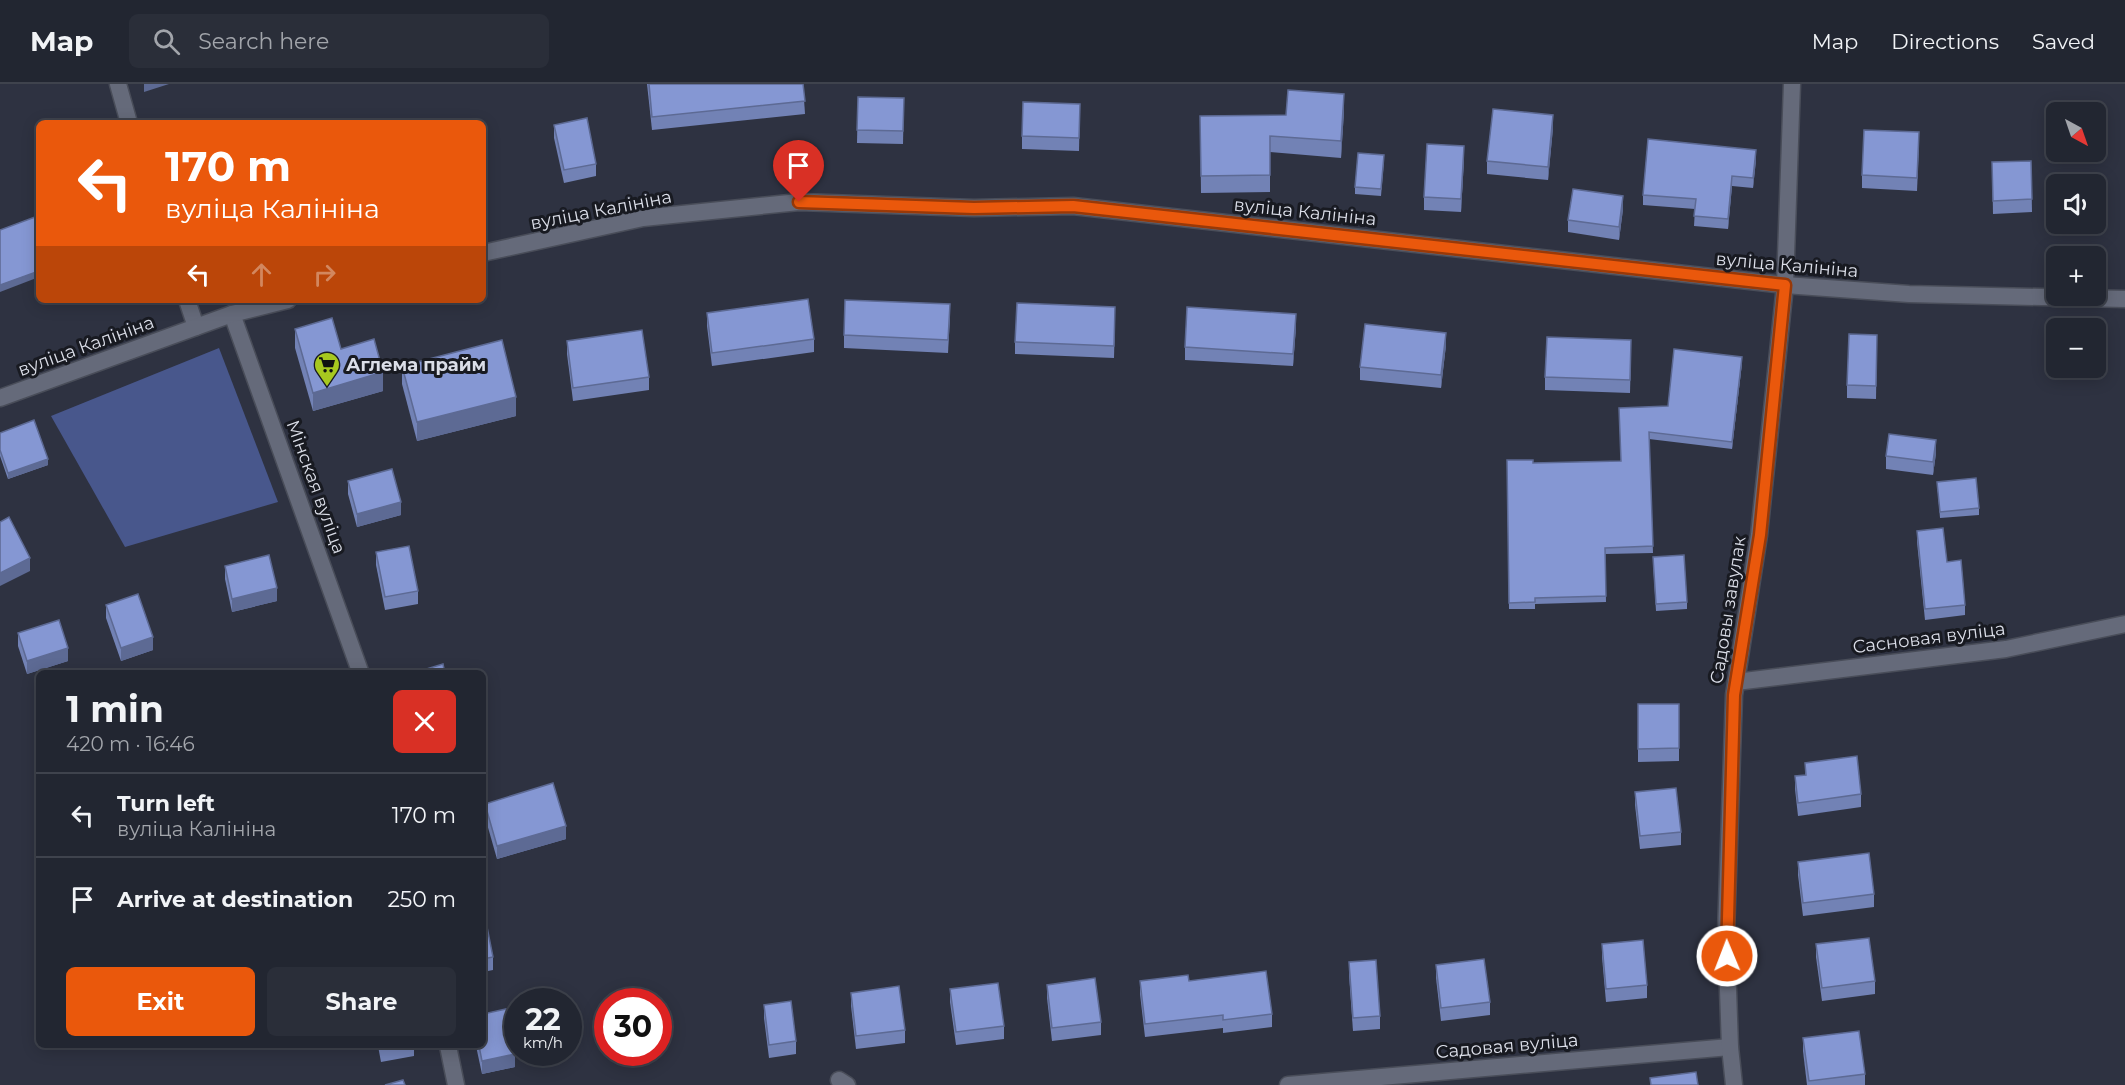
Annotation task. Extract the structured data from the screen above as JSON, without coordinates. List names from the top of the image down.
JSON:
{
  "streets": {
    "street": [
      "вуліца Калініна",
      "Мінская вуліца",
      "Садовы завулак",
      "Сасновая вуліца",
      "Садовая вуліца"
    ]
  },
  "crossings": [
    ["вуліца Калініна", "Мінская вуліца"],
    ["вуліца Калініна", "Садовы завулак"],
    ["Садовы завулак", "Сасновая вуліца"],
    ["Садовы завулак", "Садовая вуліца"]
  ],
  "places": {
    "supermarket": ["Аглема прайм"]
  },
  "north": "bottom right",
  "page": {
    "header": "Map",
    "search": "Search here",
    "nav": ["Map", "Directions", "Saved"],
    "map_buttons": ["+", "−"],
    "turn": ["170 m", "вуліца Калініна"],
    "heading": ["1 min", "420 m · 16:46"],
    "list": [
      {
        "name": "Turn left",
        "note": "вуліца Калініна",
        "value": "170 m"
      },
      {
        "name": "Arrive at destination",
        "value": "250 m"
      }
    ],
    "buttons": ["Exit", "Share"],
    "speed": "22 km/h",
    "limit": "30"
  }
}
